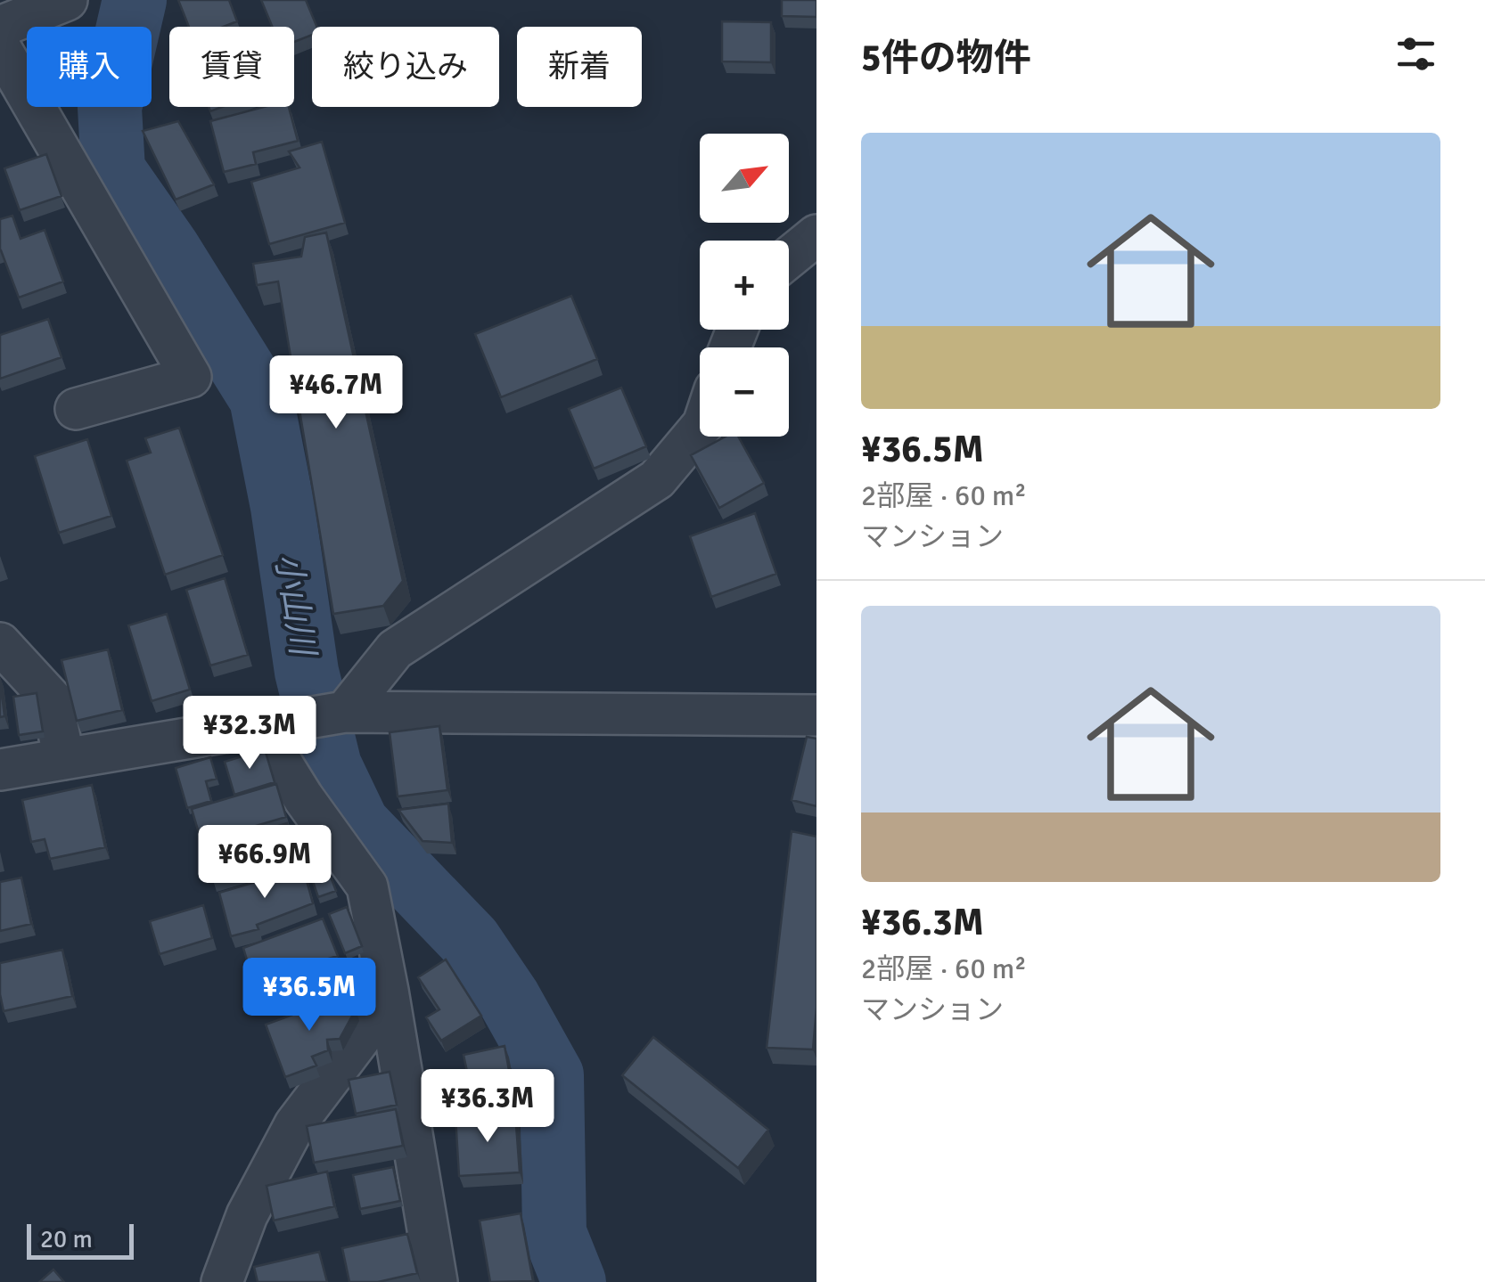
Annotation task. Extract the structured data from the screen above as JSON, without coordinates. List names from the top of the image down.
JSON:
{
  "water": ["小山川"],
  "scale_bar": "20 m",
  "north": "top right",
  "page": {
    "heading": "5件の物件",
    "chip": [
      "購入",
      "賃貸",
      "絞り込み",
      "新着"
    ],
    "list": [
      {
        "name": "¥36.5M",
        "note": "2部屋 · 60 m² · マンション"
      },
      {
        "name": "¥36.3M",
        "note": "2部屋 · 60 m² · マンション"
      }
    ],
    "map_buttons": ["+", "−"],
    "price": [
      "¥46.7M",
      "¥32.3M",
      "¥66.9M",
      "¥36.5M",
      "¥36.3M"
    ],
    "scale": "20 m"
  }
}
